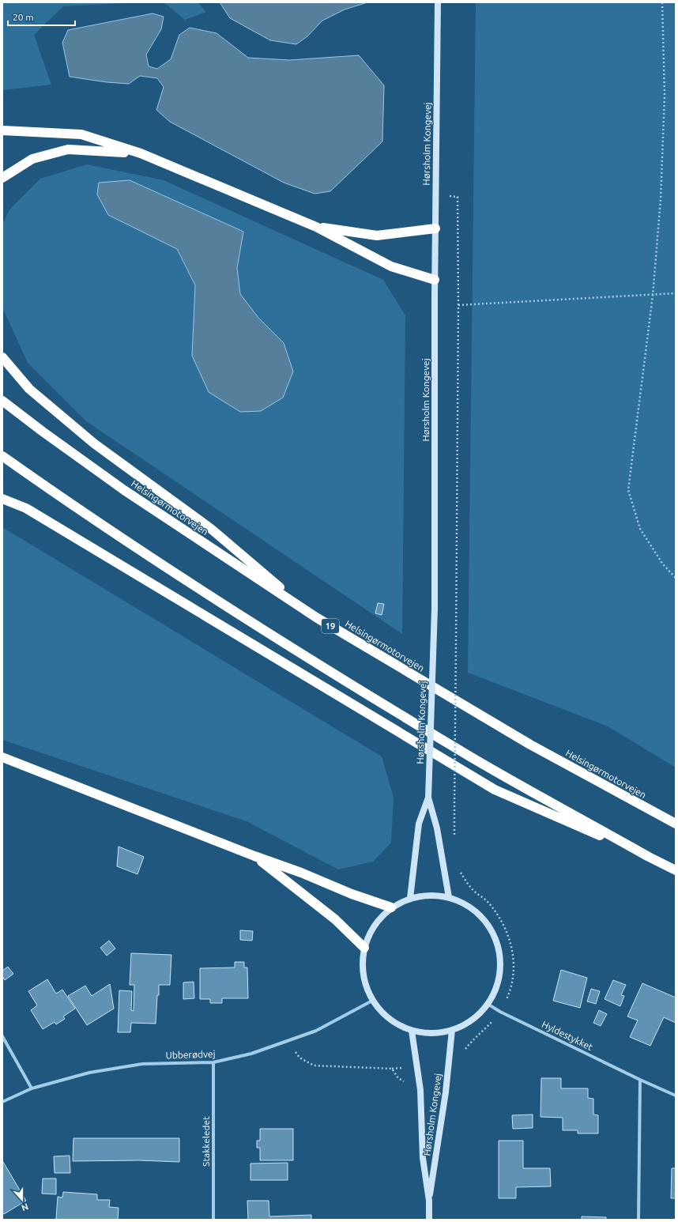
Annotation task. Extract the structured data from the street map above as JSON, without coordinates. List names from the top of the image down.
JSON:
{
  "streets": {
    "highway": ["Helsingørmotorvejen", "19"],
    "main road": ["Hørsholm Kongevej"],
    "street": ["Hyldestykket", "Ubberødvej", "Stakkeledet"]
  },
  "crossings": [
    ["Ubberødvej", "Stakkeledet"]
  ],
  "scale_bar": "20 m",
  "north": "bottom"
}
